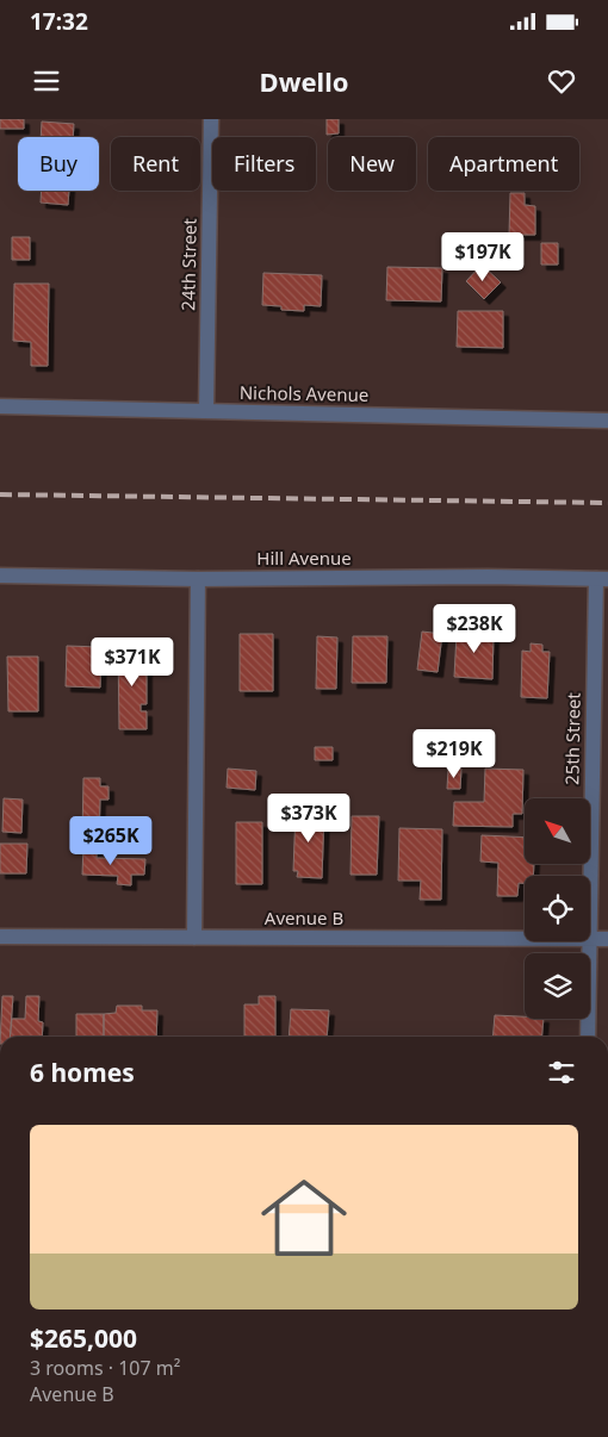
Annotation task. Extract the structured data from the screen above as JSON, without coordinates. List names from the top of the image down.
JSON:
{
  "streets": {
    "street": [
      "24th Street",
      "Nichols Avenue",
      "Hill Avenue",
      "25th Street",
      "Avenue B"
    ]
  },
  "crossings": [
    ["24th Street", "Nichols Avenue"],
    ["Hill Avenue", "25th Street"],
    ["25th Street", "Avenue B"]
  ],
  "north": "top left",
  "page": {
    "status": "17:32",
    "header": "Dwello",
    "chip": [
      "Buy",
      "Rent",
      "Filters",
      "New",
      "Apartment"
    ],
    "price": [
      "$197K",
      "$238K",
      "$371K",
      "$219K",
      "$373K",
      "$265K"
    ],
    "heading": "6 homes",
    "list": [
      {
        "name": "$265,000",
        "note": "3 rooms · 107 m² · Avenue B"
      }
    ]
  }
}
